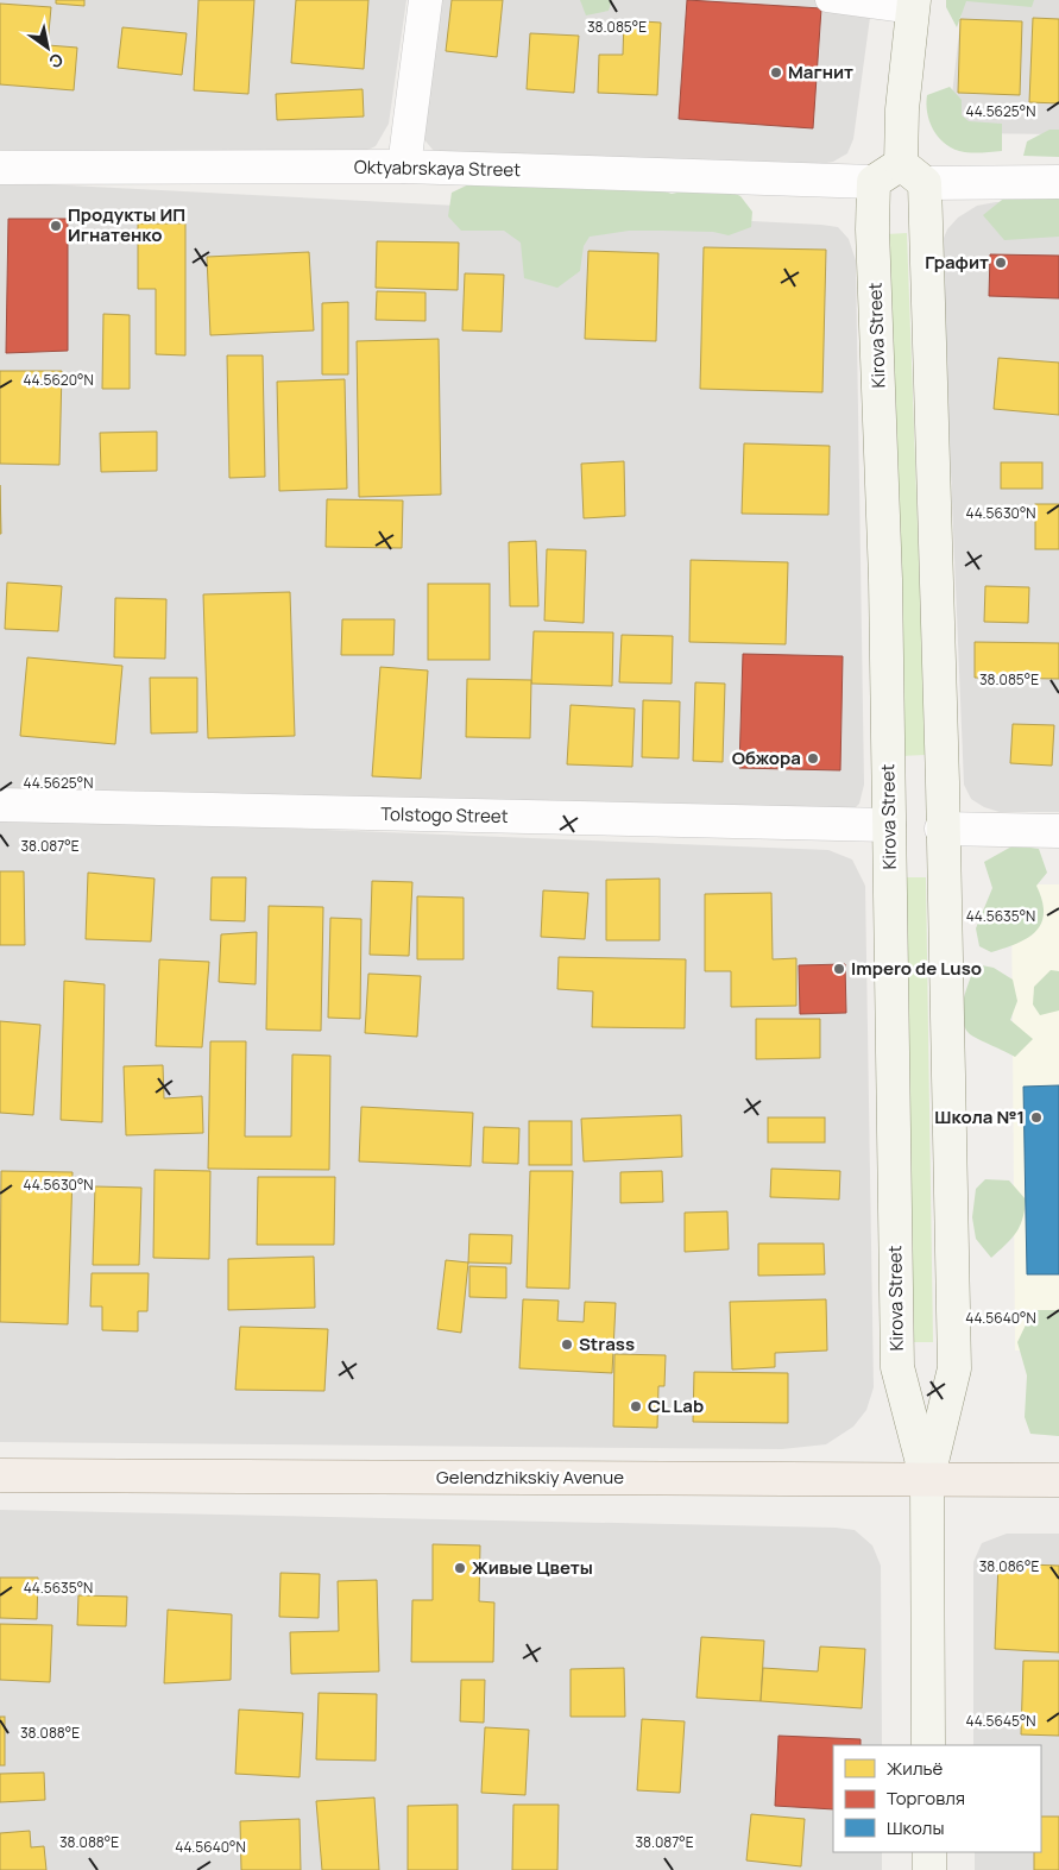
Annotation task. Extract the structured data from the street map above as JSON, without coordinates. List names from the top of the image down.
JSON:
{
  "streets": {
    "main road": ["Kirova Street", "Gelendzhikskiy Avenue"],
    "street": ["Oktyabrskaya Street", "Tolstogo Street"]
  },
  "crossings": [
    ["Oktyabrskaya Street", "Kirova Street"],
    ["Kirova Street", "Tolstogo Street"],
    ["Kirova Street", "Gelendzhikskiy Avenue"]
  ],
  "places": [
    "Магнит",
    "Продукты ИП Игнатенко",
    "Графит",
    "Обжора",
    "Impero de Luso",
    "Школа №1",
    "Strass",
    "CL Lab",
    "Живые Цветы"
  ],
  "legend": ["Жильё", "Торговля", "Школы"],
  "north": "bottom right",
  "coordinates": [
    "38.085°E",
    "44.5625°N",
    "44.5620°N",
    "44.5630°N",
    "38.087°E",
    "44.5635°N",
    "44.5640°N",
    "38.086°E",
    "44.5645°N",
    "38.088°E"
  ]
}
